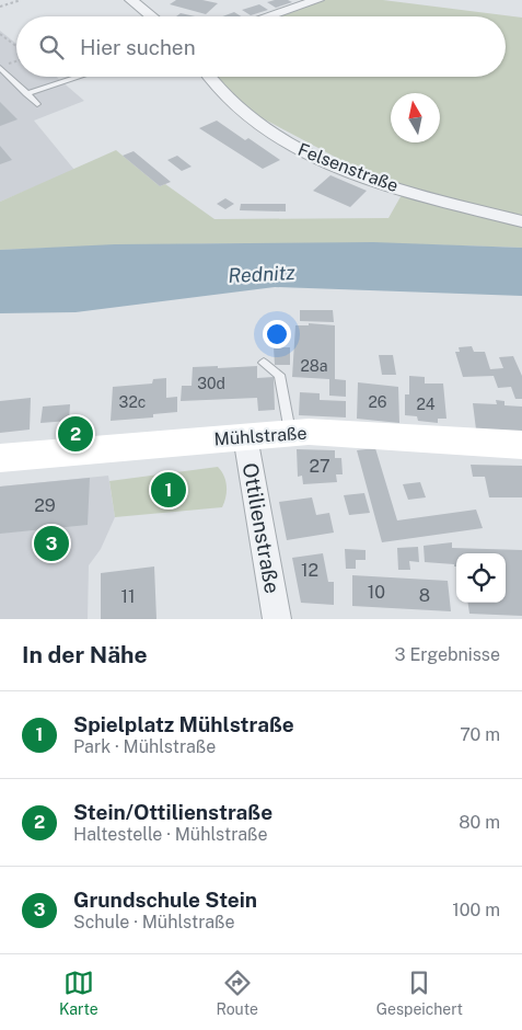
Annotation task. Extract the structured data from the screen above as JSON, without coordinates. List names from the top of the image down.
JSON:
{
  "streets": {
    "street": ["Felsenstraße", "Mühlstraße", "Ottilienstraße"]
  },
  "crossings": [
    ["Mühlstraße", "Ottilienstraße"]
  ],
  "water": ["Rednitz"],
  "house_numbers": [
    "28a",
    "30d",
    "32c",
    "26",
    "24",
    "27",
    "29",
    "12",
    "10",
    "8",
    "11"
  ],
  "north": "top",
  "page": {
    "search": "Hier suchen",
    "pins": ["2", "1", "3"],
    "heading": ["In der Nähe", "3 Ergebnisse"],
    "list": [
      {
        "mark": "1",
        "name": "Spielplatz Mühlstraße",
        "note": "Park · Mühlstraße",
        "value": "70 m"
      },
      {
        "mark": "2",
        "name": "Stein/Ottilienstraße",
        "note": "Haltestelle · Mühlstraße",
        "value": "80 m"
      },
      {
        "mark": "3",
        "name": "Grundschule Stein",
        "note": "Schule · Mühlstraße",
        "value": "100 m"
      }
    ],
    "nav": ["Karte", "Route", "Gespeichert"]
  }
}
